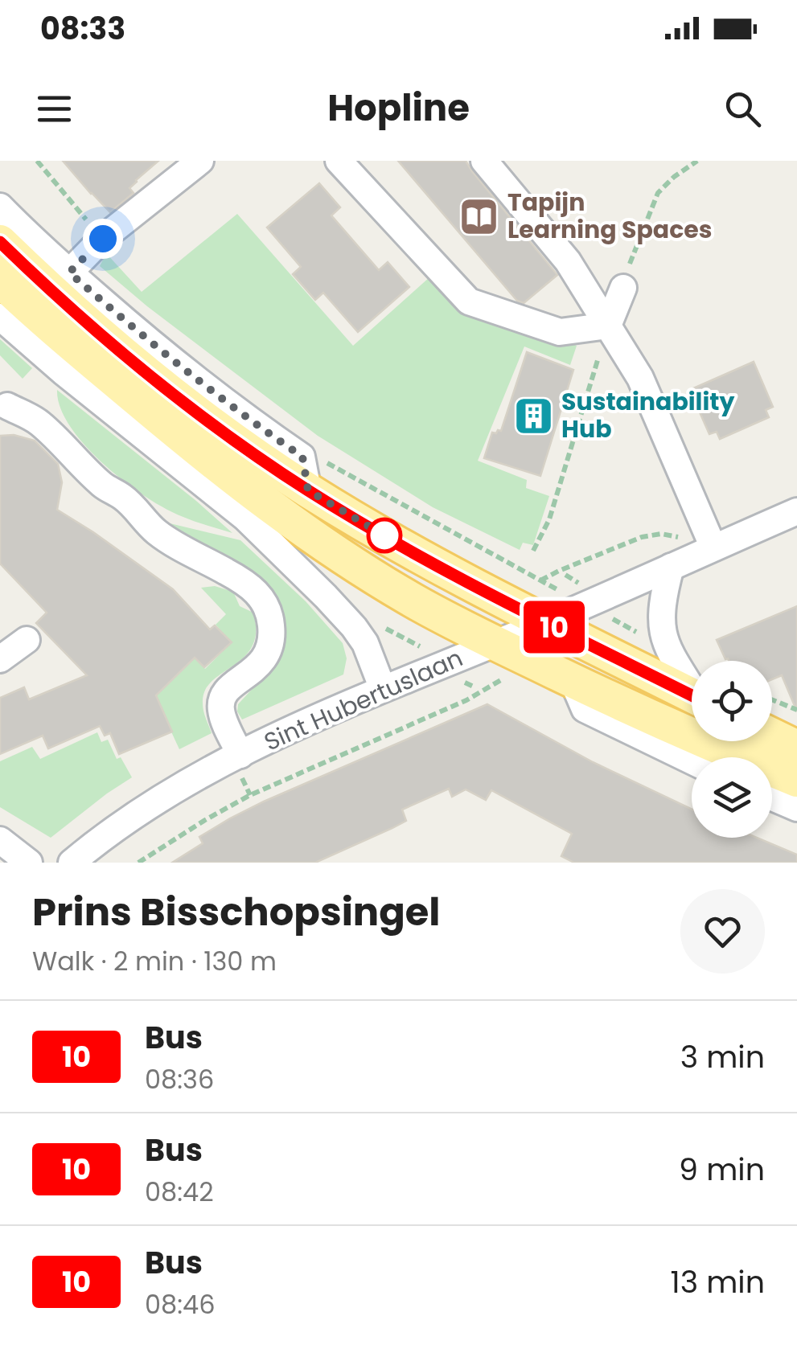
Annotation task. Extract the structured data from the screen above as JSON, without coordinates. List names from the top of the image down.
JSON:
{
  "streets": {
    "street": ["Sint Hubertuslaan"]
  },
  "places": {
    "library": ["Tapijn Learning Spaces"],
    "building": ["Sustainability Hub"]
  },
  "lines": ["bus line 10"],
  "page": {
    "status": "08:33",
    "header": "Hopline",
    "on_map": "10",
    "heading": ["Prins Bisschopsingel", "Walk · 2 min · 130 m"],
    "list": [
      {
        "mark": "10",
        "name": "Bus",
        "note": "08:36",
        "value": "3 min"
      },
      {
        "mark": "10",
        "name": "Bus",
        "note": "08:42",
        "value": "9 min"
      },
      {
        "mark": "10",
        "name": "Bus",
        "note": "08:46",
        "value": "13 min"
      }
    ]
  }
}
